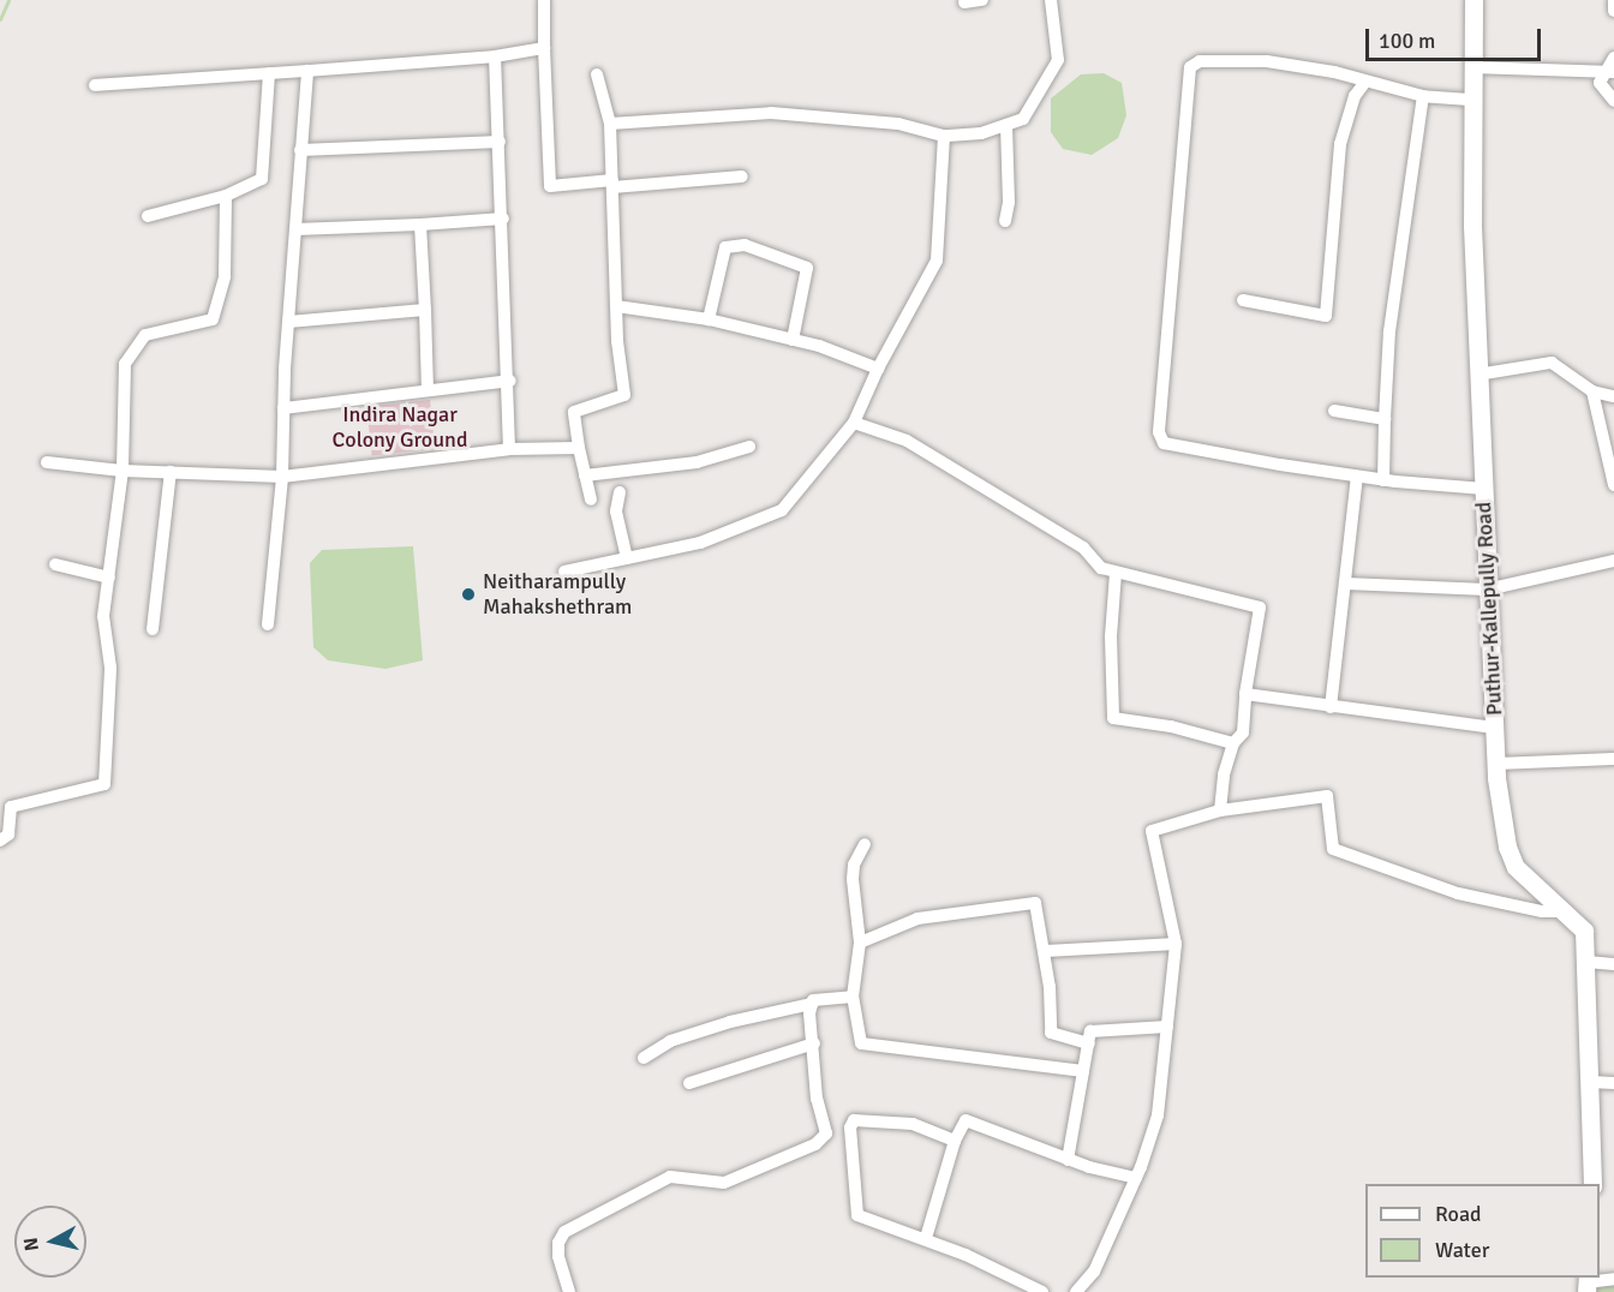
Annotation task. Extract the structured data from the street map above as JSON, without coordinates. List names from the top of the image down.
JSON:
{
  "streets": {
    "main road": ["Puthur-Kallepully Road"]
  },
  "parks": ["Indira Nagar Colony Ground"],
  "places": ["Neitharampully Mahakshethram"],
  "legend": ["Road", "Water"],
  "scale_bar": "100 m",
  "north": "left"
}
